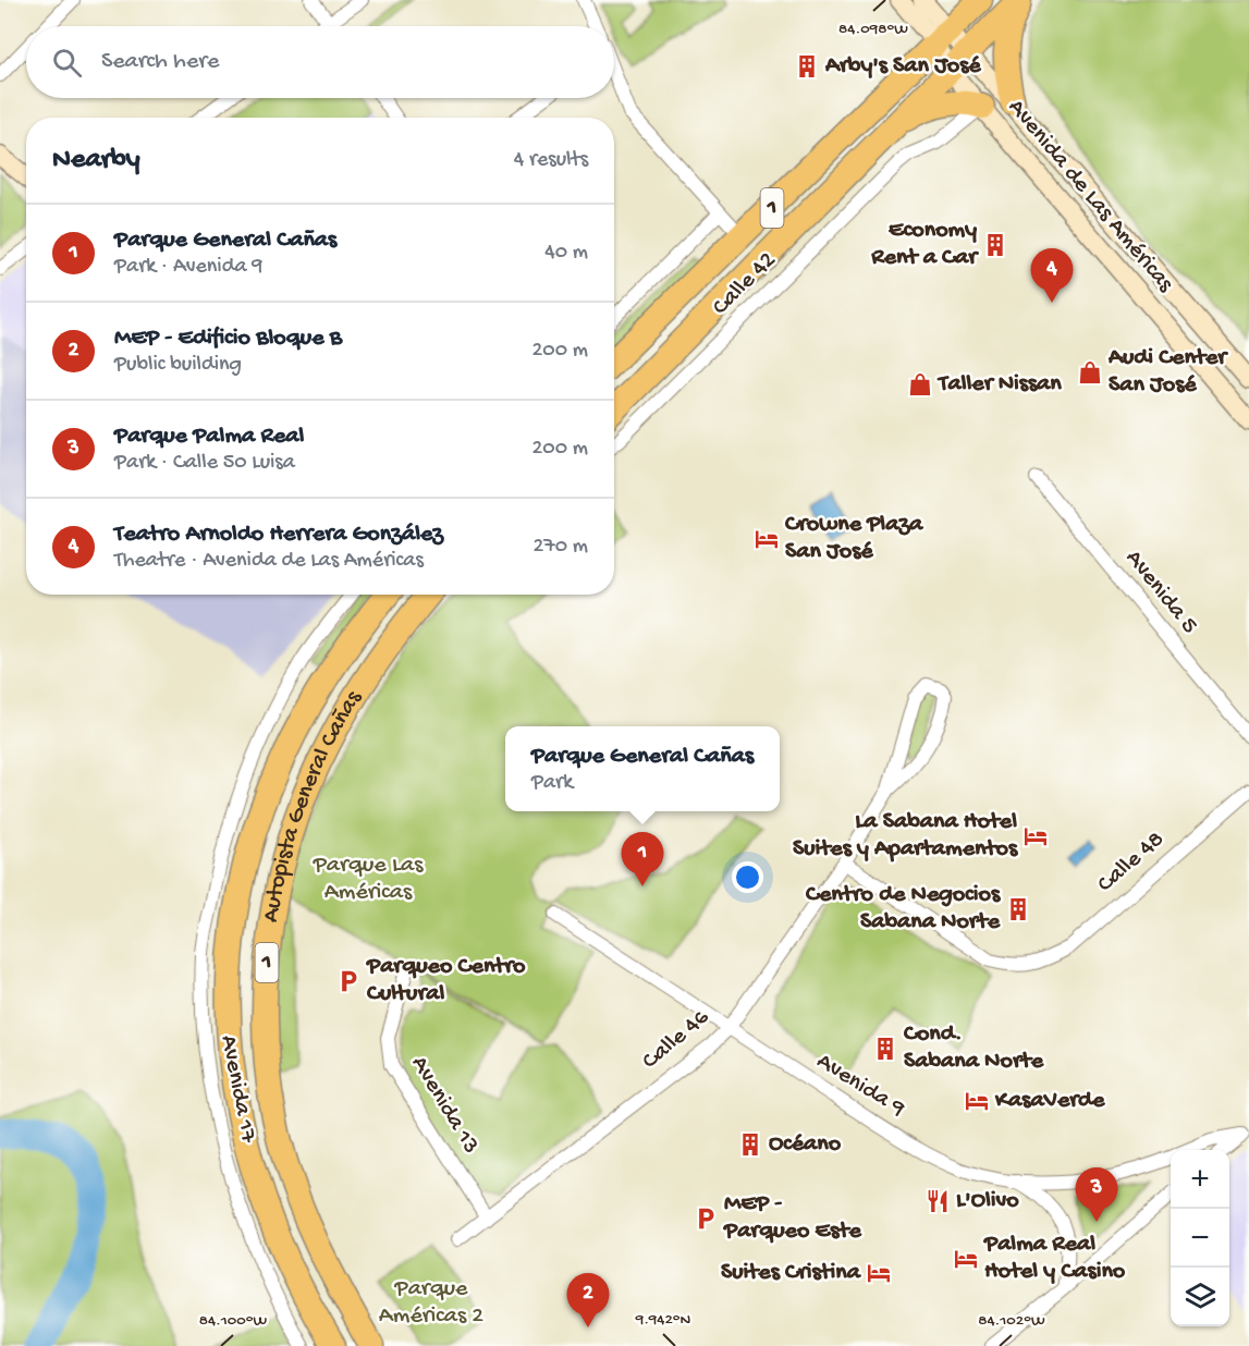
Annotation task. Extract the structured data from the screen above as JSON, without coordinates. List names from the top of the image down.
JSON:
{
  "streets": {
    "highway": ["1", "Autopista General Cañas"],
    "main road": ["Avenida de Las Américas"],
    "street": [
      "Calle 42",
      "Avenida 5",
      "Calle 48",
      "Calle 46",
      "Avenida 9",
      "Avenida 17",
      "Avenida 13"
    ]
  },
  "crossings": [
    ["Avenida de Las Américas", "1"],
    ["Avenida de Las Américas", "Calle 42"],
    ["Calle 48", "Calle 46"],
    ["Calle 46", "Avenida 9"],
    ["Calle 46", "Avenida 13"]
  ],
  "parks": ["Parque Las Américas", "Parque Américas 2"],
  "places": {
    "building": [
      "Arby's San José",
      "Economy Rent a Car",
      "Centro de Negocios Sabana Norte",
      "Cond. Sabana Norte",
      "Océano"
    ],
    "shop": ["Audi Center San José", "Taller Nissan"],
    "hotel": [
      "Crowne Plaza San José",
      "La Sabana Hotel Suites y Apartamentos",
      "KasaVerde",
      "Palma Real Hotel y Casino",
      "Suites Cristina"
    ],
    "parking": ["Parqueo Centro Cultural", "MEP - Parqueo Este"],
    "restaurant": ["L'Olivo"]
  },
  "page": {
    "search": "Search here",
    "heading": ["Nearby", "4 results"],
    "list": [
      {
        "mark": "1",
        "name": "Parque General Cañas",
        "note": "Park · Avenida 9",
        "value": "40 m"
      },
      {
        "mark": "2",
        "name": "MEP - Edificio Bloque B",
        "note": "Public building",
        "value": "200 m"
      },
      {
        "mark": "3",
        "name": "Parque Palma Real",
        "note": "Park · Calle 50 Luisa",
        "value": "200 m"
      },
      {
        "mark": "4",
        "name": "Teatro Arnoldo Herrera González",
        "note": "Theatre · Avenida de Las Américas",
        "value": "270 m"
      }
    ],
    "pins": [
      "4",
      "1",
      "3",
      "2"
    ],
    "popup": ["Parque General Cañas", "Park"],
    "map_buttons": ["+", "−"]
  },
  "coordinates": [
    "84.098°W",
    "9.942°N",
    "84.100°W",
    "84.102°W"
  ]
}
